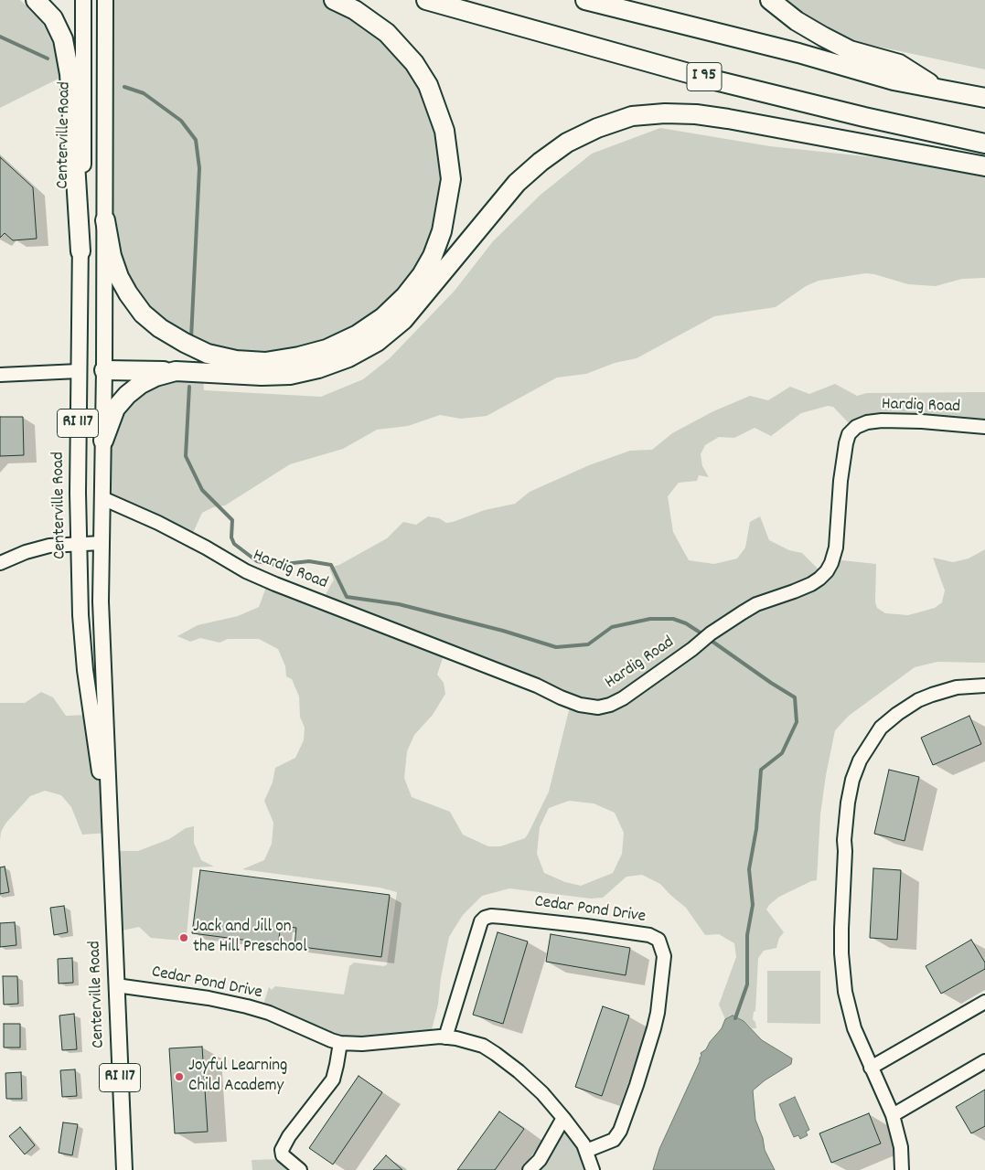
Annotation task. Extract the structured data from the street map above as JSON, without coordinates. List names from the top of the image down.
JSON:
{
  "streets": {
    "highway": ["I 95"],
    "main road": ["Centerville Road", "RI 117"],
    "street": ["Hardig Road", "Cedar Pond Drive"]
  },
  "crossings": [
    ["Centerville Road", "Hardig Road"],
    ["Centerville Road", "Cedar Pond Drive"]
  ],
  "places": ["Jack and Jill on the Hill Preschool", "Joyful Learning Child Academy"]
}
